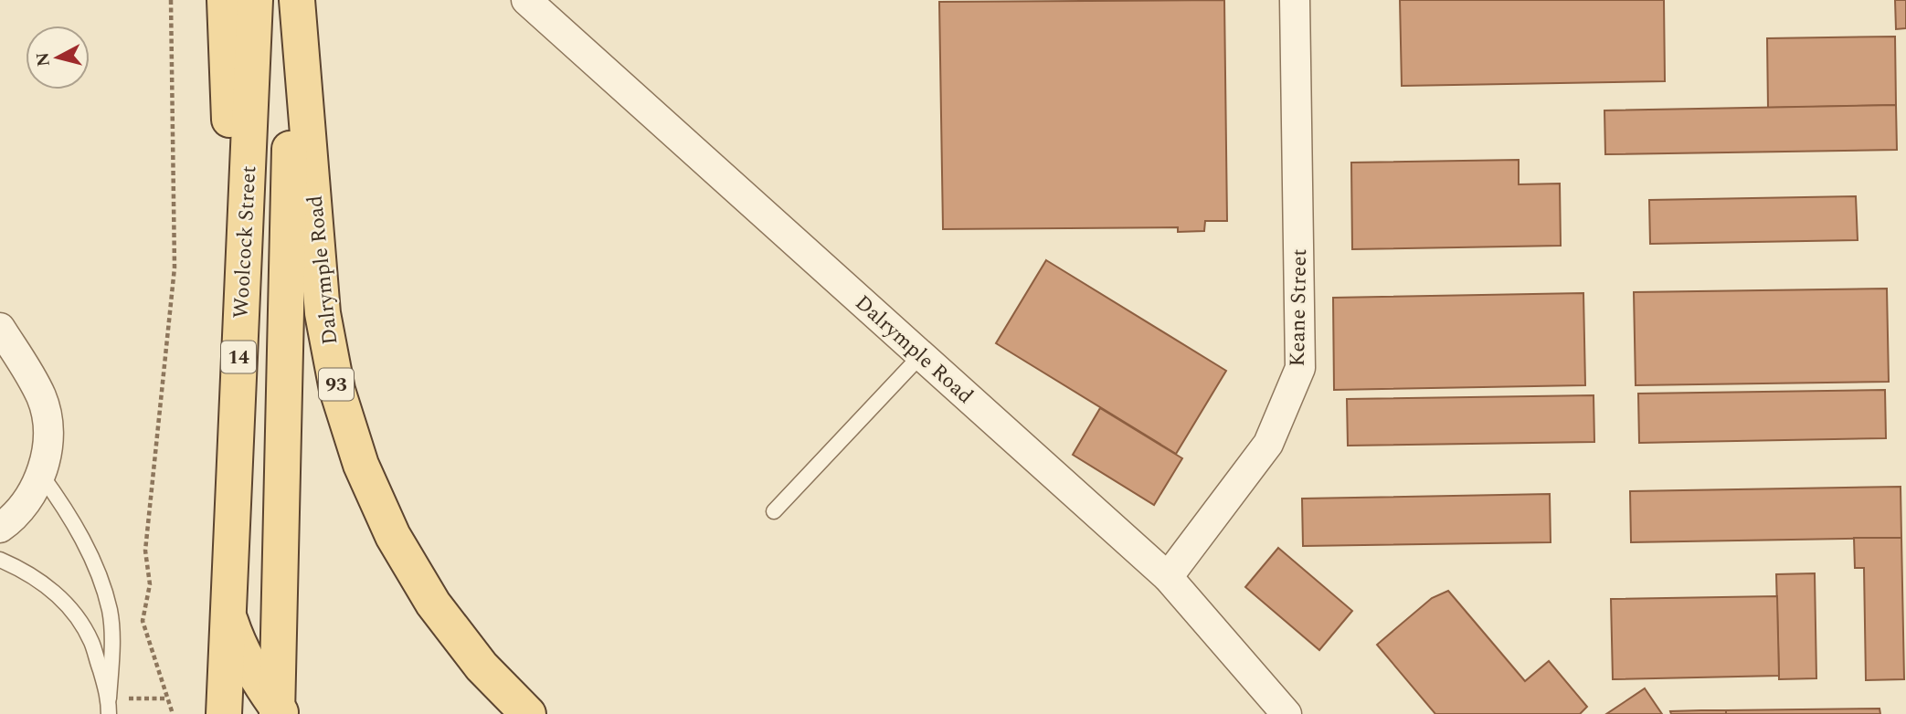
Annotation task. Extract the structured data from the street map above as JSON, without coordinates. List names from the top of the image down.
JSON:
{
  "streets": {
    "main road": [
      "Woolcock Street",
      "Dalrymple Road",
      "14",
      "93"
    ],
    "street": ["Keane Street"]
  },
  "crossings": [
    ["Woolcock Street", "Dalrymple Road"],
    ["Dalrymple Road", "Keane Street"]
  ],
  "north": "left"
}
